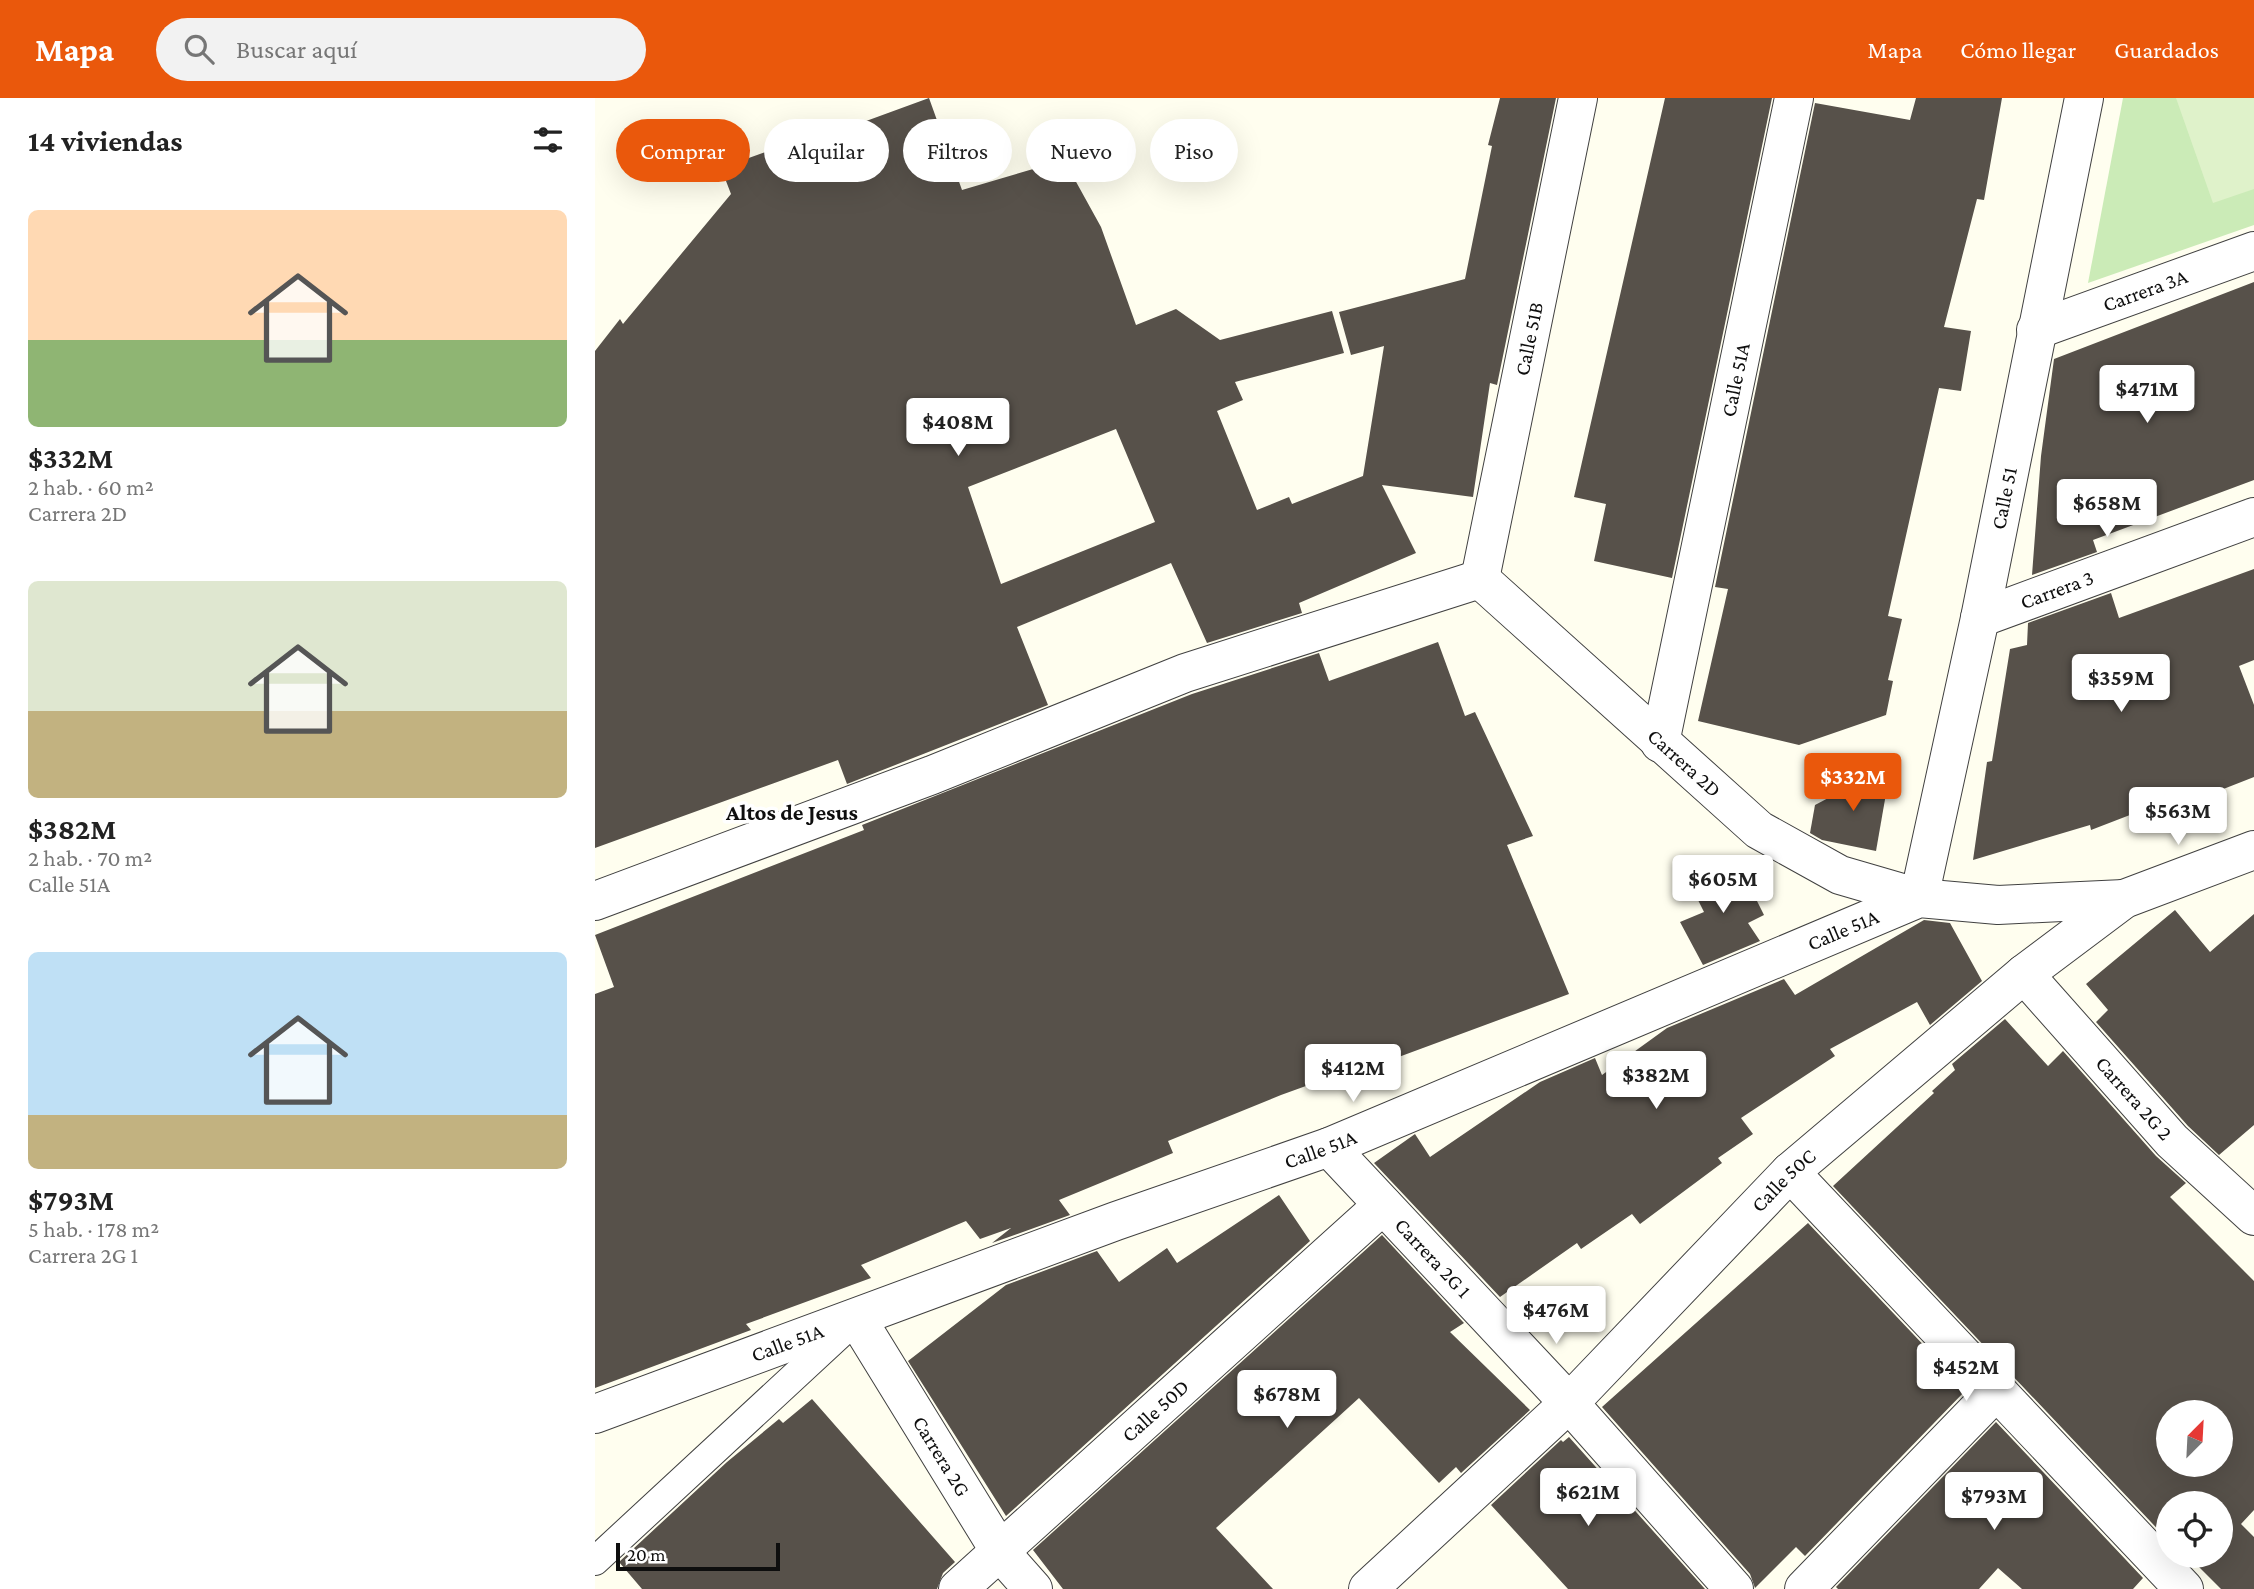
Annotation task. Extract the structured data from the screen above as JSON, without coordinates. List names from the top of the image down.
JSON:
{
  "streets": {
    "street": [
      "Carrera 3A",
      "Calle 51B",
      "Calle 51A",
      "Calle 51",
      "Carrera 3",
      "Carrera 2D",
      "Carrera 2G 2",
      "Calle 50C",
      "Carrera 2G 1",
      "Calle 50D",
      "Carrera 2G"
    ]
  },
  "crossings": [
    ["Carrera 3A", "Calle 51"],
    ["Calle 51B", "Carrera 2D"],
    ["Calle 51A", "Calle 51"],
    ["Calle 51A", "Carrera 2D"],
    ["Calle 51A", "Calle 50C"],
    ["Calle 51A", "Carrera 2G 1"],
    ["Calle 51A", "Carrera 2G"],
    ["Calle 51", "Carrera 3"],
    ["Calle 51", "Carrera 2D"],
    ["Carrera 2G 2", "Calle 50C"],
    ["Calle 50C", "Carrera 2G 1"],
    ["Carrera 2G 1", "Calle 50D"],
    ["Calle 50D", "Carrera 2G"]
  ],
  "districts": ["Altos de Jesus"],
  "scale_bar": "20 m",
  "north": "top right",
  "page": {
    "header": "Mapa",
    "search": "Buscar aquí",
    "nav": ["Mapa", "Cómo llegar", "Guardados"],
    "heading": "14 viviendas",
    "chip": [
      "Comprar",
      "Alquilar",
      "Filtros",
      "Nuevo",
      "Piso"
    ],
    "list": [
      {
        "name": "$332M",
        "note": "2 hab. · 60 m² · Carrera 2D"
      },
      {
        "name": "$382M",
        "note": "2 hab. · 70 m² · Calle 51A"
      },
      {
        "name": "$793M",
        "note": "5 hab. · 178 m² · Carrera 2G 1"
      }
    ],
    "price": [
      "$471M",
      "$408M",
      "$658M",
      "$359M",
      "$332M",
      "$563M",
      "$605M",
      "$412M",
      "$382M",
      "$476M",
      "$452M",
      "$678M",
      "$621M",
      "$793M"
    ],
    "scale": "20 m"
  }
}
